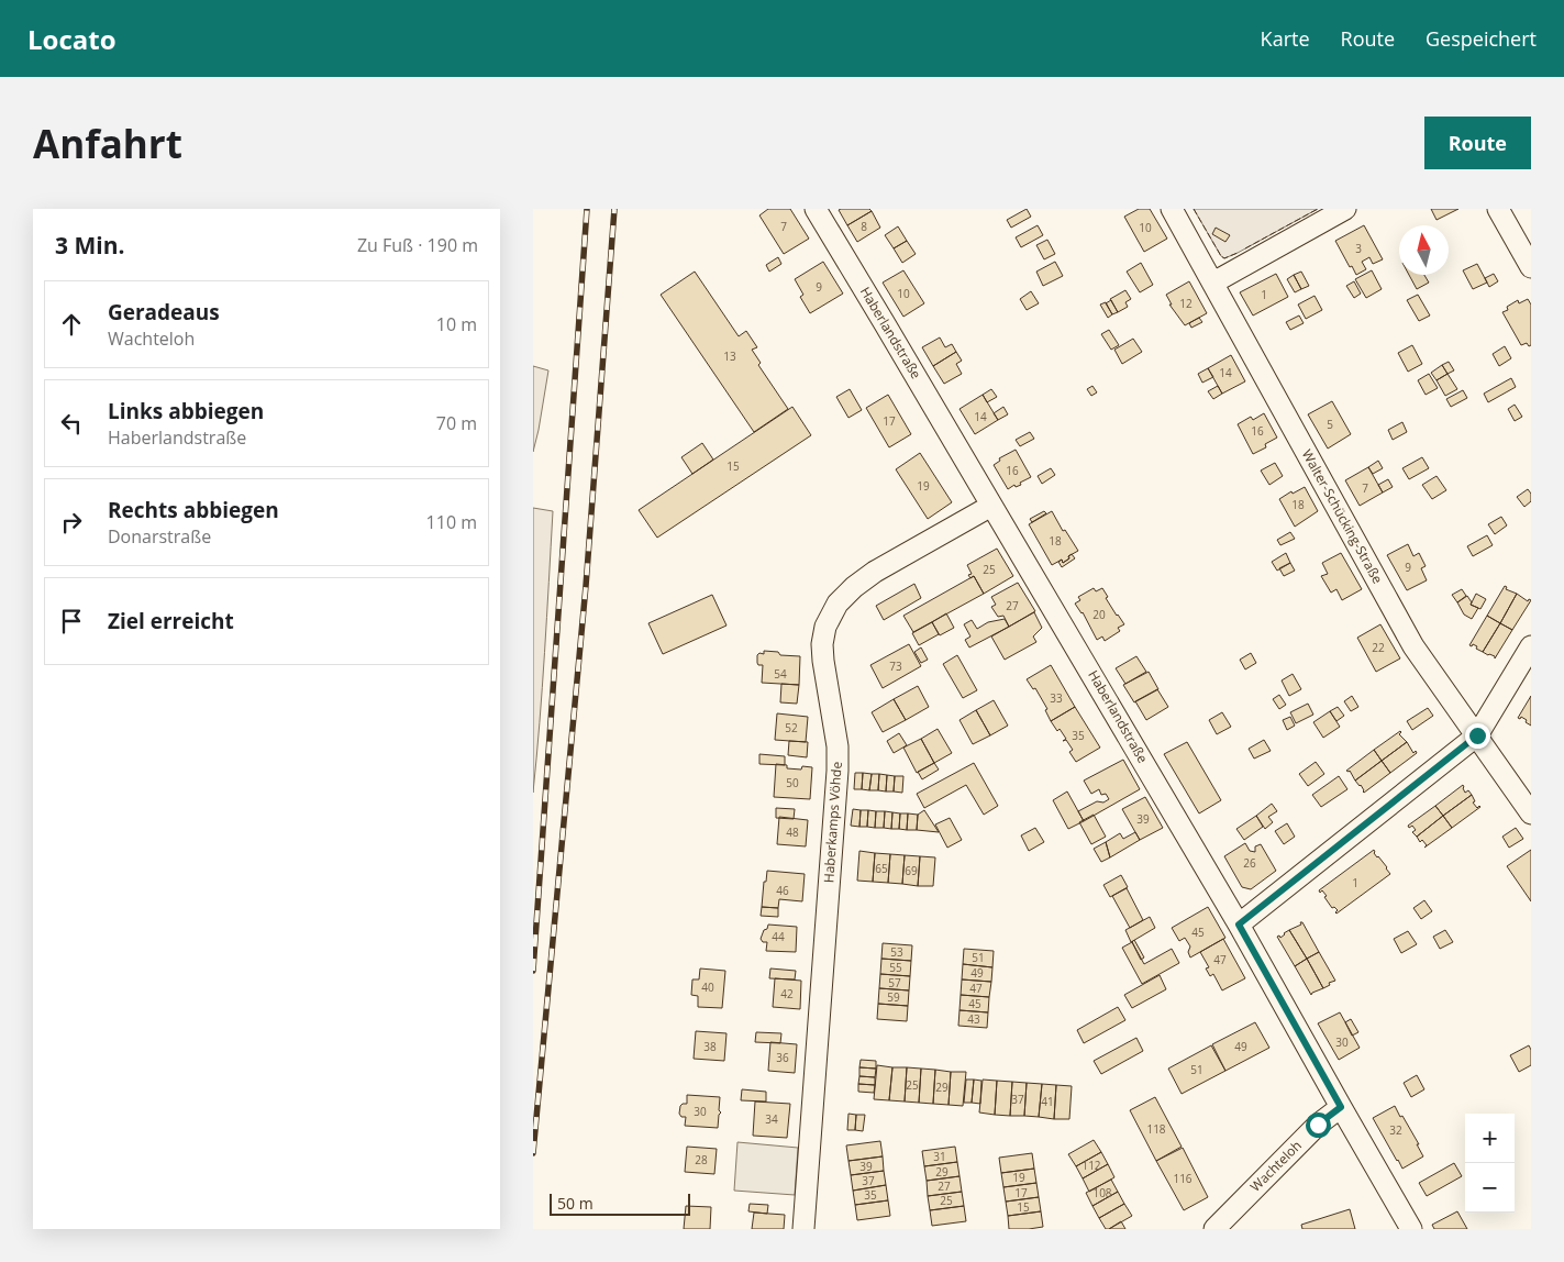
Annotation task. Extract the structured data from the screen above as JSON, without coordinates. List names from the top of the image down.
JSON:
{
  "streets": {
    "street": [
      "Haberlandstraße",
      "Walter-Schücking-Straße",
      "Haberkamps Vöhde",
      "Wachteloh"
    ]
  },
  "crossings": [
    ["Haberlandstraße", "Haberkamps Vöhde"],
    ["Haberlandstraße", "Wachteloh"]
  ],
  "house_numbers": [
    "7",
    "8",
    "10",
    "3",
    "9",
    "10",
    "1",
    "12",
    "13",
    "14",
    "14",
    "17",
    "5",
    "16",
    "15",
    "16",
    "19",
    "7",
    "18",
    "18",
    "9",
    "25",
    "27",
    "20",
    "22",
    "73",
    "54",
    "33",
    "52",
    "35",
    "50",
    "39",
    "48",
    "26",
    "65",
    "69",
    "1",
    "46",
    "45",
    "44",
    "53",
    "51",
    "47",
    "55",
    "49",
    "57",
    "40",
    "47",
    "42",
    "59",
    "45",
    "43",
    "30",
    "38",
    "49",
    "36",
    "51",
    "25",
    "29",
    "37",
    "41",
    "30",
    "34",
    "118",
    "32",
    "31",
    "28",
    "112",
    "39",
    "29",
    "19",
    "116",
    "37",
    "27",
    "17",
    "108",
    "35",
    "25",
    "15"
  ],
  "scale_bar": "50 m",
  "north": "top",
  "page": {
    "header": "Locato",
    "nav": ["Karte", "Route", "Gespeichert"],
    "buttons": "Route",
    "title": "Anfahrt",
    "heading": ["3 Min.", "Zu Fuß · 190 m"],
    "list": [
      ["Geradeaus", "Wachteloh", "10 m"],
      ["Links abbiegen", "Haberlandstraße", "70 m"],
      ["Rechts abbiegen", "Donarstraße", "110 m"],
      "Ziel erreicht"
    ],
    "map_buttons": ["+", "−"],
    "scale": "50 m"
  }
}
